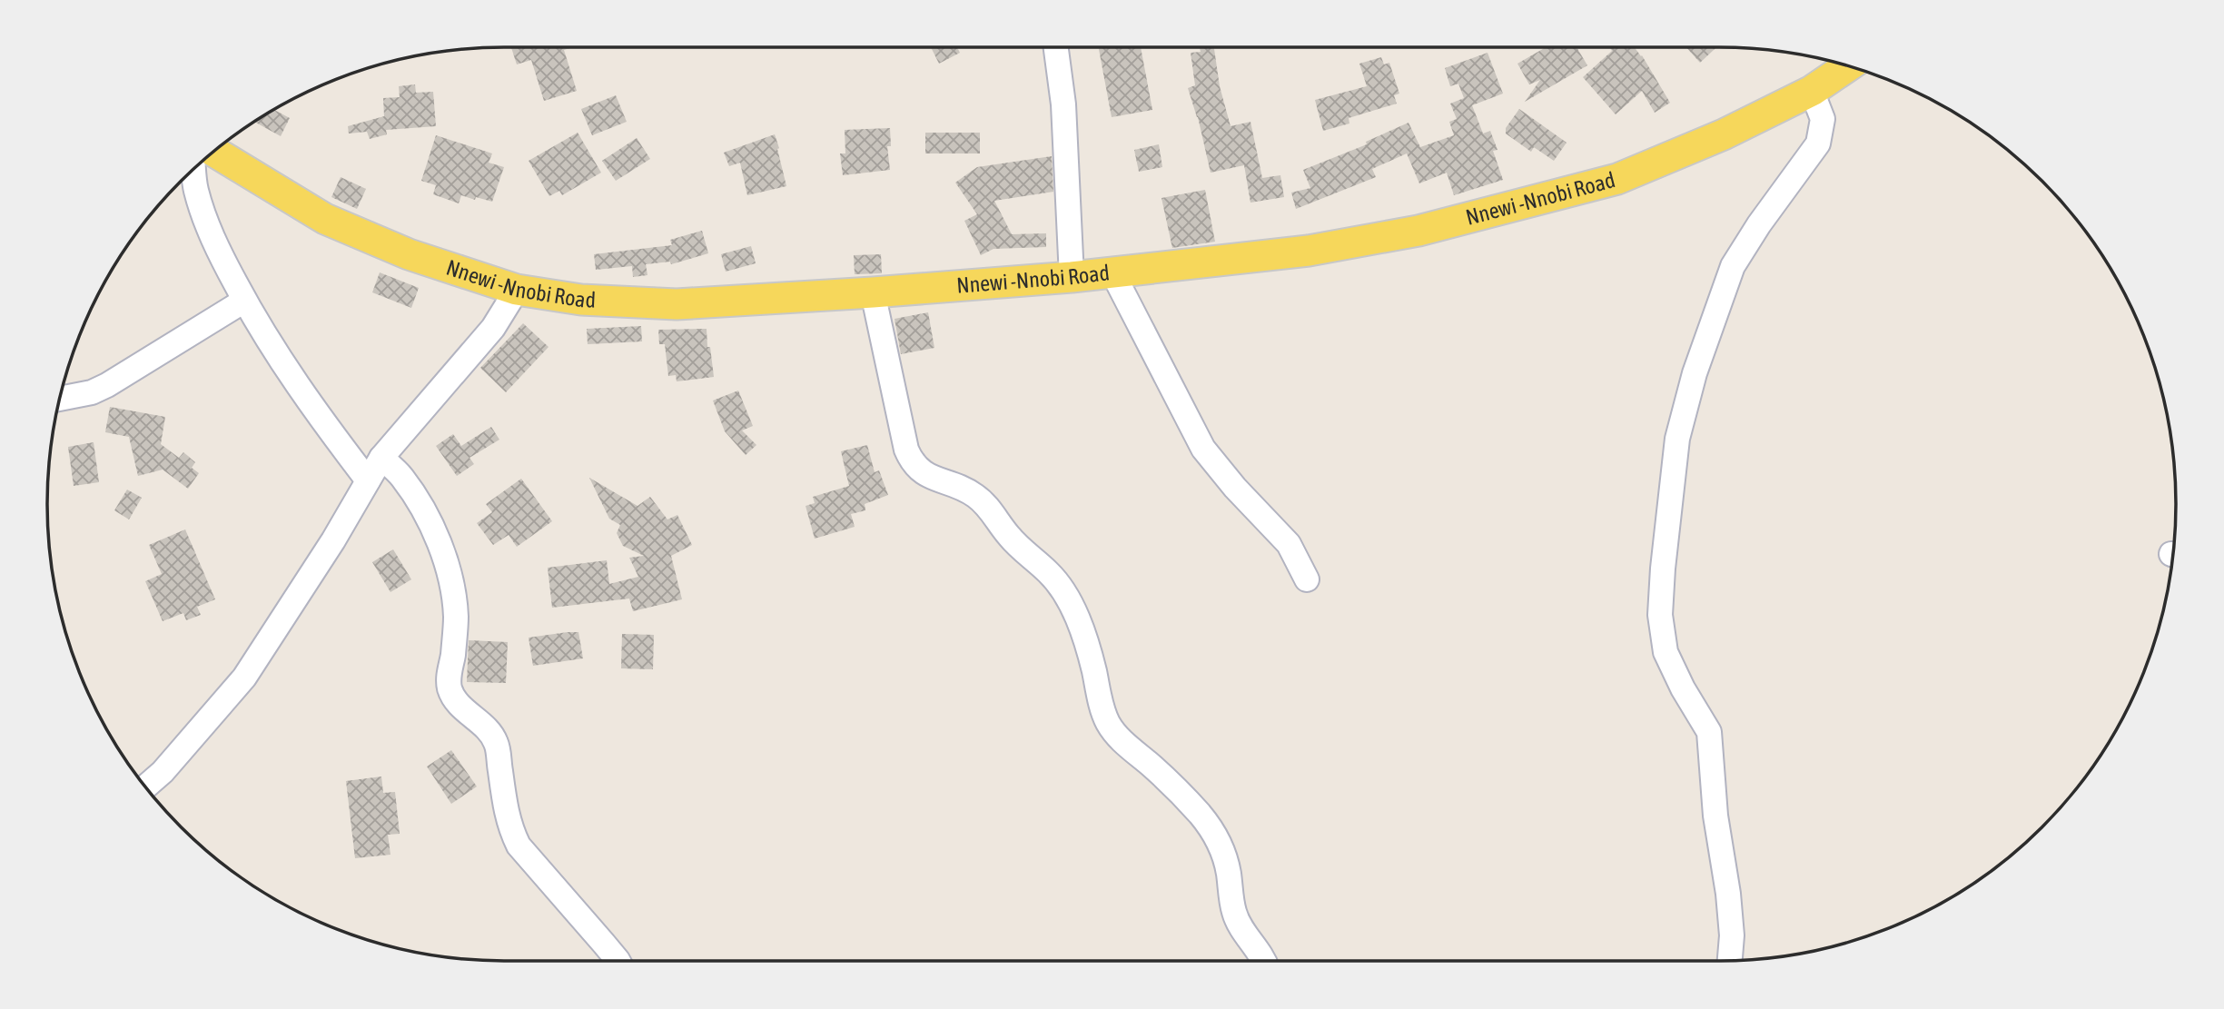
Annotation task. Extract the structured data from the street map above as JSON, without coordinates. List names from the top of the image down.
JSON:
{
  "streets": {
    "main road": ["Nnewi -Nnobi Road"]
  }
}
